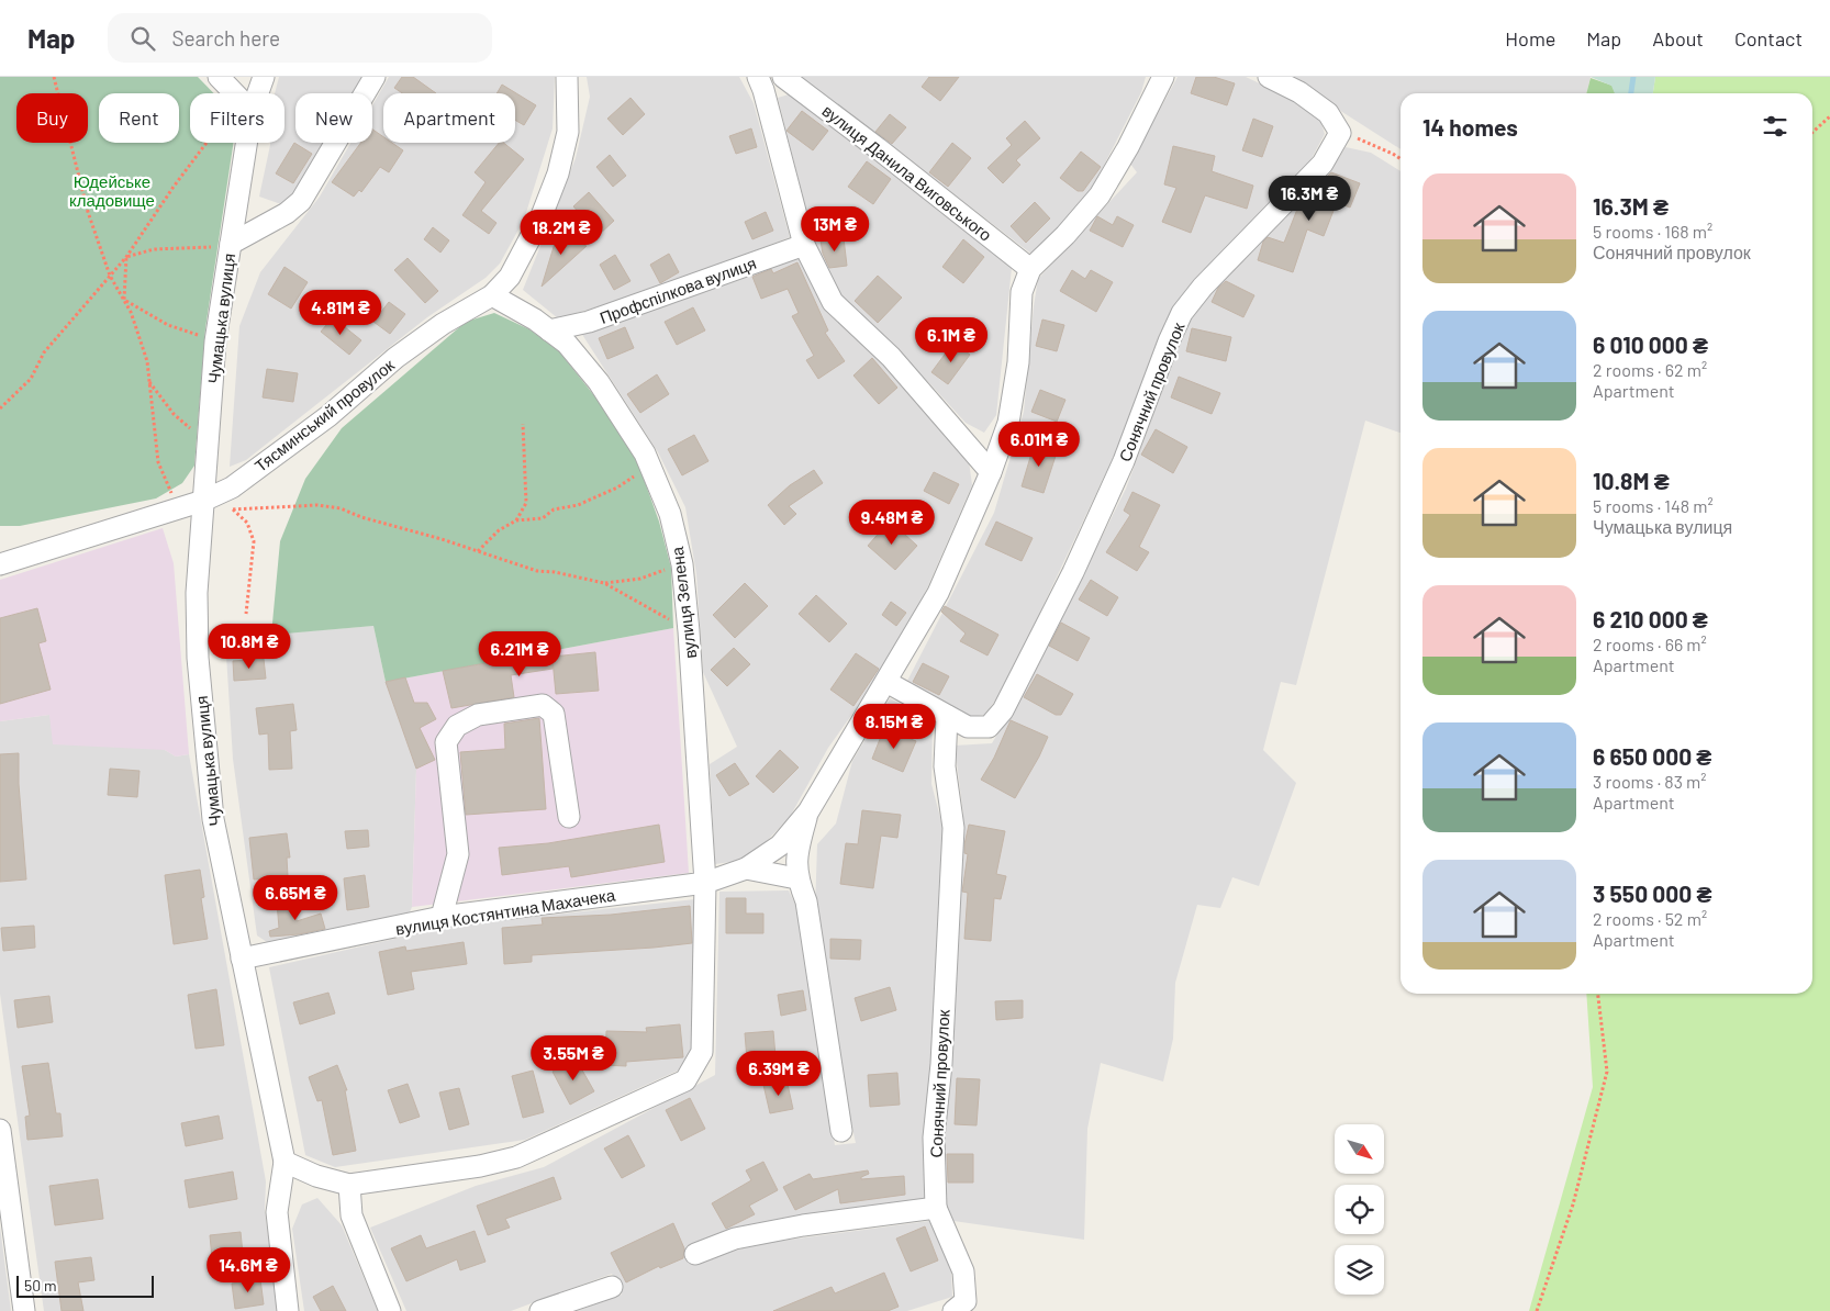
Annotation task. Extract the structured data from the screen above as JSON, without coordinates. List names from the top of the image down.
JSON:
{
  "streets": {
    "street": [
      "вулиця Данила Виговського",
      "Профспілкова вулиця",
      "Чумацька вулиця",
      "Сонячний провулок",
      "Тясминський провулок",
      "вулиця Зелена",
      "вулиця Костянтина Махачека"
    ]
  },
  "crossings": [
    ["Профспілкова вулиця", "вулиця Зелена"],
    ["Чумацька вулиця", "Тясминський провулок"],
    ["Чумацька вулиця", "вулиця Костянтина Махачека"],
    ["Тясминський провулок", "вулиця Зелена"],
    ["вулиця Зелена", "вулиця Костянтина Махачека"]
  ],
  "parks": ["Юдейське кладовище"],
  "scale_bar": "50 m",
  "north": "bottom right",
  "page": {
    "header": "Map",
    "search": "Search here",
    "nav": [
      "Home",
      "Map",
      "About",
      "Contact"
    ],
    "chip": [
      "Buy",
      "Rent",
      "Filters",
      "New",
      "Apartment"
    ],
    "heading": "14 homes",
    "list": [
      {
        "name": "16.3M ₴",
        "note": "5 rooms · 168 m² · Сонячний провулок"
      },
      {
        "name": "6 010 000 ₴",
        "note": "2 rooms · 62 m² · Apartment"
      },
      {
        "name": "10.8M ₴",
        "note": "5 rooms · 148 m² · Чумацька вулиця"
      },
      {
        "name": "6 210 000 ₴",
        "note": "2 rooms · 66 m² · Apartment"
      },
      {
        "name": "6 650 000 ₴",
        "note": "3 rooms · 83 m² · Apartment"
      },
      {
        "name": "3 550 000 ₴",
        "note": "2 rooms · 52 m² · Apartment"
      }
    ],
    "price": [
      "16.3M ₴",
      "13M ₴",
      "18.2M ₴",
      "4.81M ₴",
      "6.1M ₴",
      "6.01M ₴",
      "9.48M ₴",
      "10.8M ₴",
      "6.21M ₴",
      "8.15M ₴",
      "6.65M ₴",
      "3.55M ₴",
      "6.39M ₴",
      "14.6M ₴"
    ],
    "scale": "50 m"
  }
}
